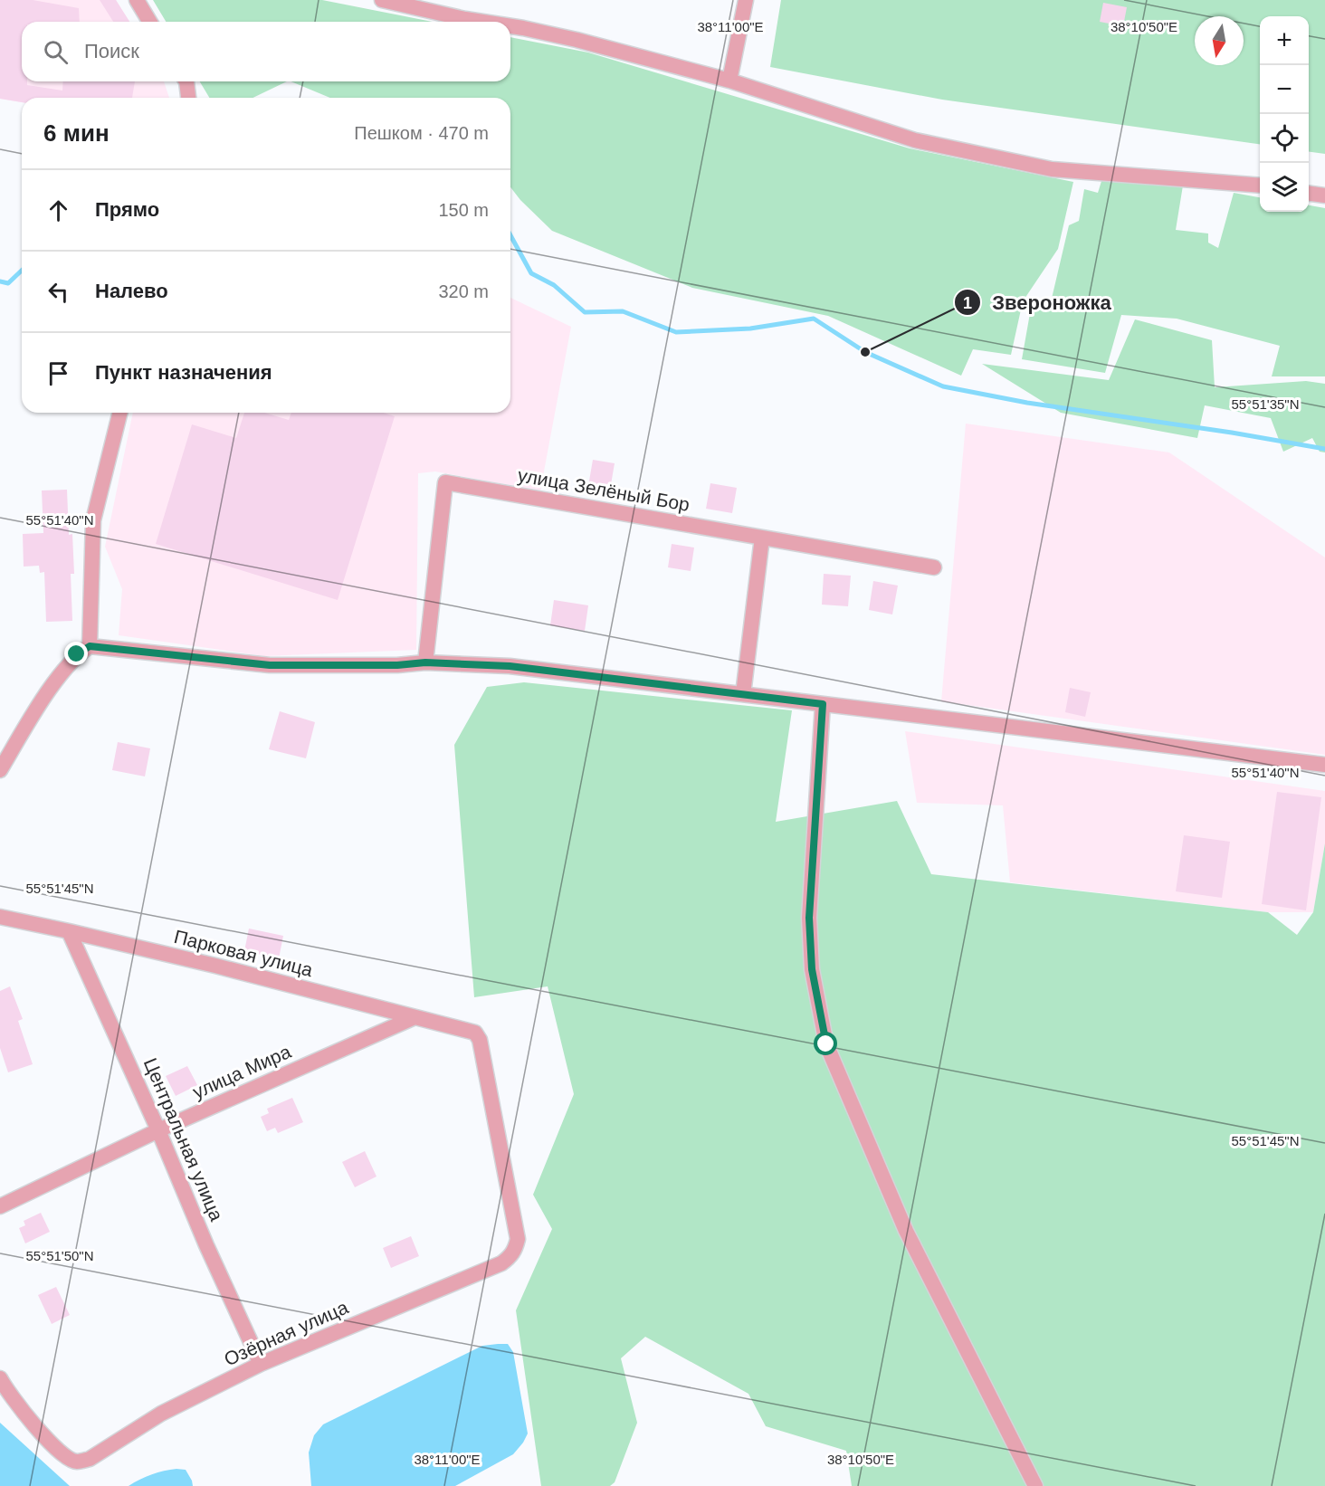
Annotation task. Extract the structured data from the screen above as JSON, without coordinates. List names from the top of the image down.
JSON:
{
  "streets": {
    "street": [
      "улица Зелёный Бор",
      "Парковая улица",
      "улица Мира",
      "Центральная улица",
      "Озёрная улица"
    ]
  },
  "crossings": [
    ["Парковая улица", "улица Мира"],
    ["Парковая улица", "Центральная улица"],
    ["Парковая улица", "Озёрная улица"],
    ["улица Мира", "Центральная улица"],
    ["Центральная улица", "Озёрная улица"]
  ],
  "places": ["Звероножка"],
  "north": "bottom",
  "page": {
    "map_buttons": ["+", "−"],
    "search": "Поиск",
    "heading": ["6 мин", "Пешком · 470 m"],
    "list": [
      ["Прямо", "150 m"],
      ["Налево", "320 m"],
      "Пункт назначения"
    ]
  },
  "coordinates": [
    "38°11'00\"E",
    "38°10'50\"E",
    "55°51'35\"N",
    "55°51'40\"N",
    "55°51'45\"N",
    "55°51'50\"N"
  ]
}
